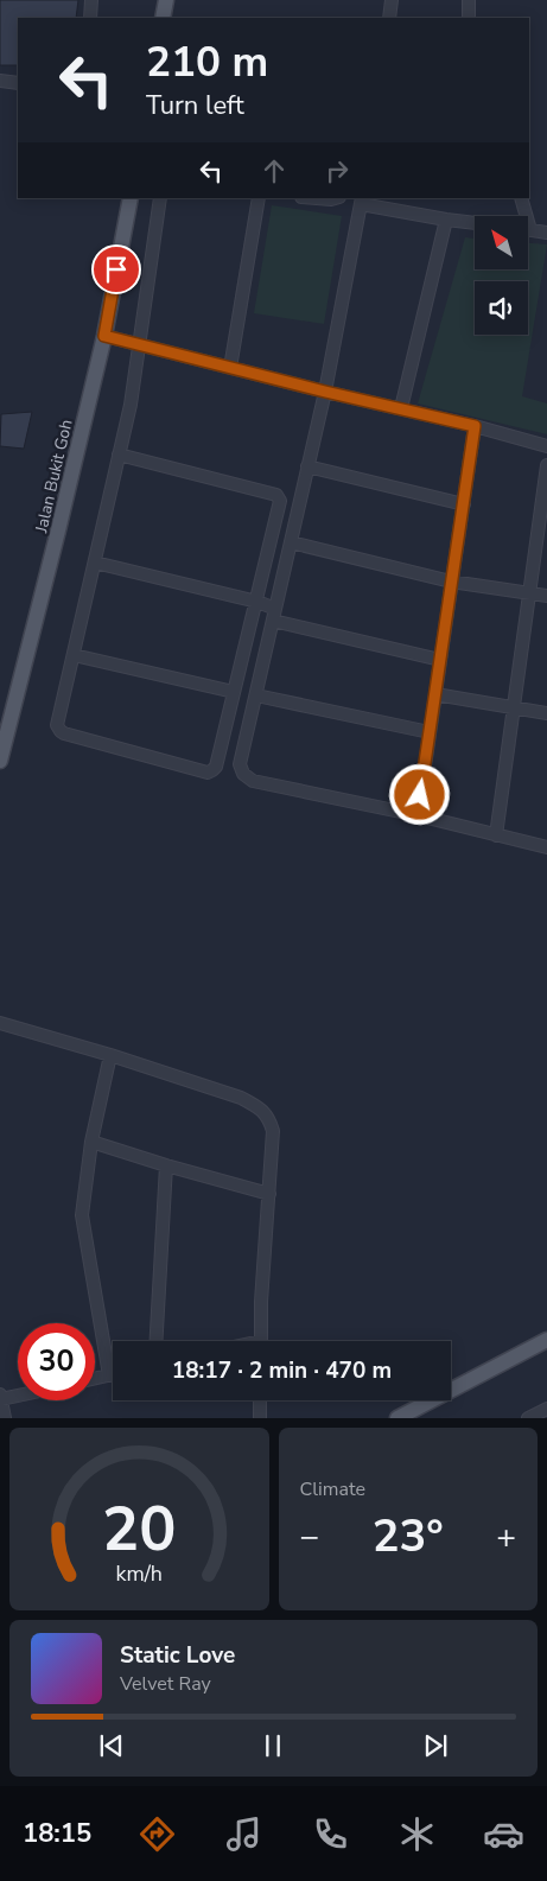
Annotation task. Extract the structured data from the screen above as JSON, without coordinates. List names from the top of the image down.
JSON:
{
  "streets": {
    "main road": ["Jalan Bukit Goh"]
  },
  "north": "top left",
  "page": {
    "turn": ["210 m", "Turn left"],
    "limit": "30",
    "trip": "18:17 · 2 min · 470 m",
    "tile": "Climate",
    "heat": ["−", "23°", "+"],
    "song": ["Static Love", "Velvet Ray"],
    "tabs": "18:15",
    "gauge": ["20", "km/h"]
  }
}
